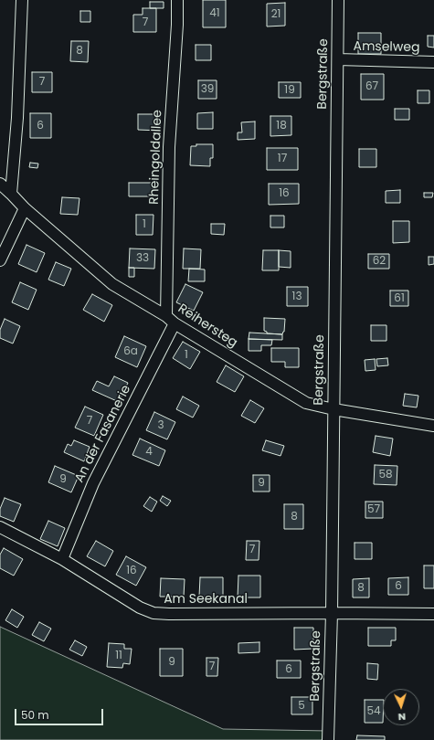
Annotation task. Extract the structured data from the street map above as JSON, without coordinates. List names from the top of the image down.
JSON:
{
  "streets": {
    "street": [
      "Amselweg",
      "Bergstraße",
      "Rheingoldallee",
      "Reihersteg",
      "An der Fasanerie",
      "Am Seekanal"
    ]
  },
  "crossings": [
    ["Amselweg", "Bergstraße"],
    ["Bergstraße", "Reihersteg"],
    ["Bergstraße", "Am Seekanal"],
    ["Rheingoldallee", "Reihersteg"],
    ["Rheingoldallee", "An der Fasanerie"],
    ["Reihersteg", "An der Fasanerie"],
    ["An der Fasanerie", "Am Seekanal"]
  ],
  "house_numbers": [
    "41",
    "21",
    "7",
    "8",
    "7",
    "67",
    "39",
    "19",
    "6",
    "18",
    "17",
    "16",
    "1",
    "33",
    "62",
    "13",
    "61",
    "6a",
    "1",
    "7",
    "3",
    "4",
    "58",
    "9",
    "9",
    "57",
    "8",
    "7",
    "16",
    "6",
    "8",
    "11",
    "9",
    "7",
    "6",
    "5",
    "54"
  ],
  "scale_bar": "50 m",
  "north": "bottom"
}
